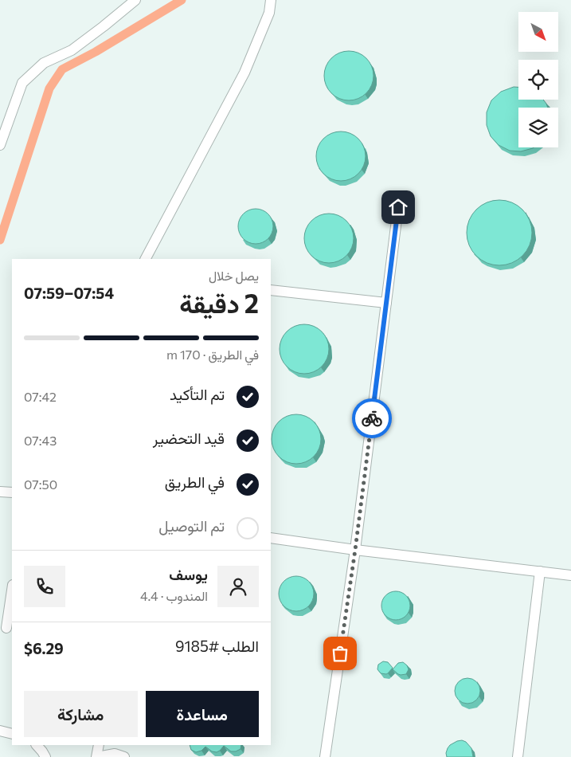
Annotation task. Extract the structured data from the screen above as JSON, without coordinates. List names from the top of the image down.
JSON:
{
  "north": "bottom right",
  "page": {
    "heading": ["2 دقيقة", "يصل خلال", "07:54–07:59"],
    "panel": [
      "يوسف",
      "المندوب · 4.4",
      "الطلب #9185",
      "$6.29"
    ],
    "bar": "في الطريق · 170 m",
    "list": [
      ["تم التأكيد", "07:42"],
      ["قيد التحضير", "07:43"],
      ["في الطريق", "07:50"],
      "تم التوصيل"
    ],
    "buttons": ["مساعدة", "مشاركة"]
  }
}
